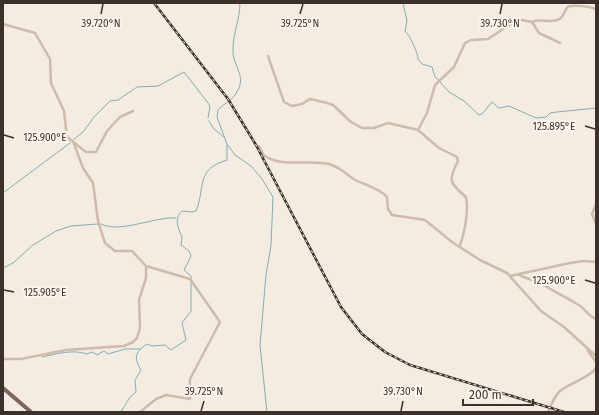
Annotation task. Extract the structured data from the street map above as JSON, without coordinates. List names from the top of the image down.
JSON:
{
  "scale_bar": "200 m",
  "coordinates": [
    "39.720°N",
    "39.725°N",
    "39.730°N",
    "125.895°E",
    "125.900°E",
    "125.905°E"
  ]
}
